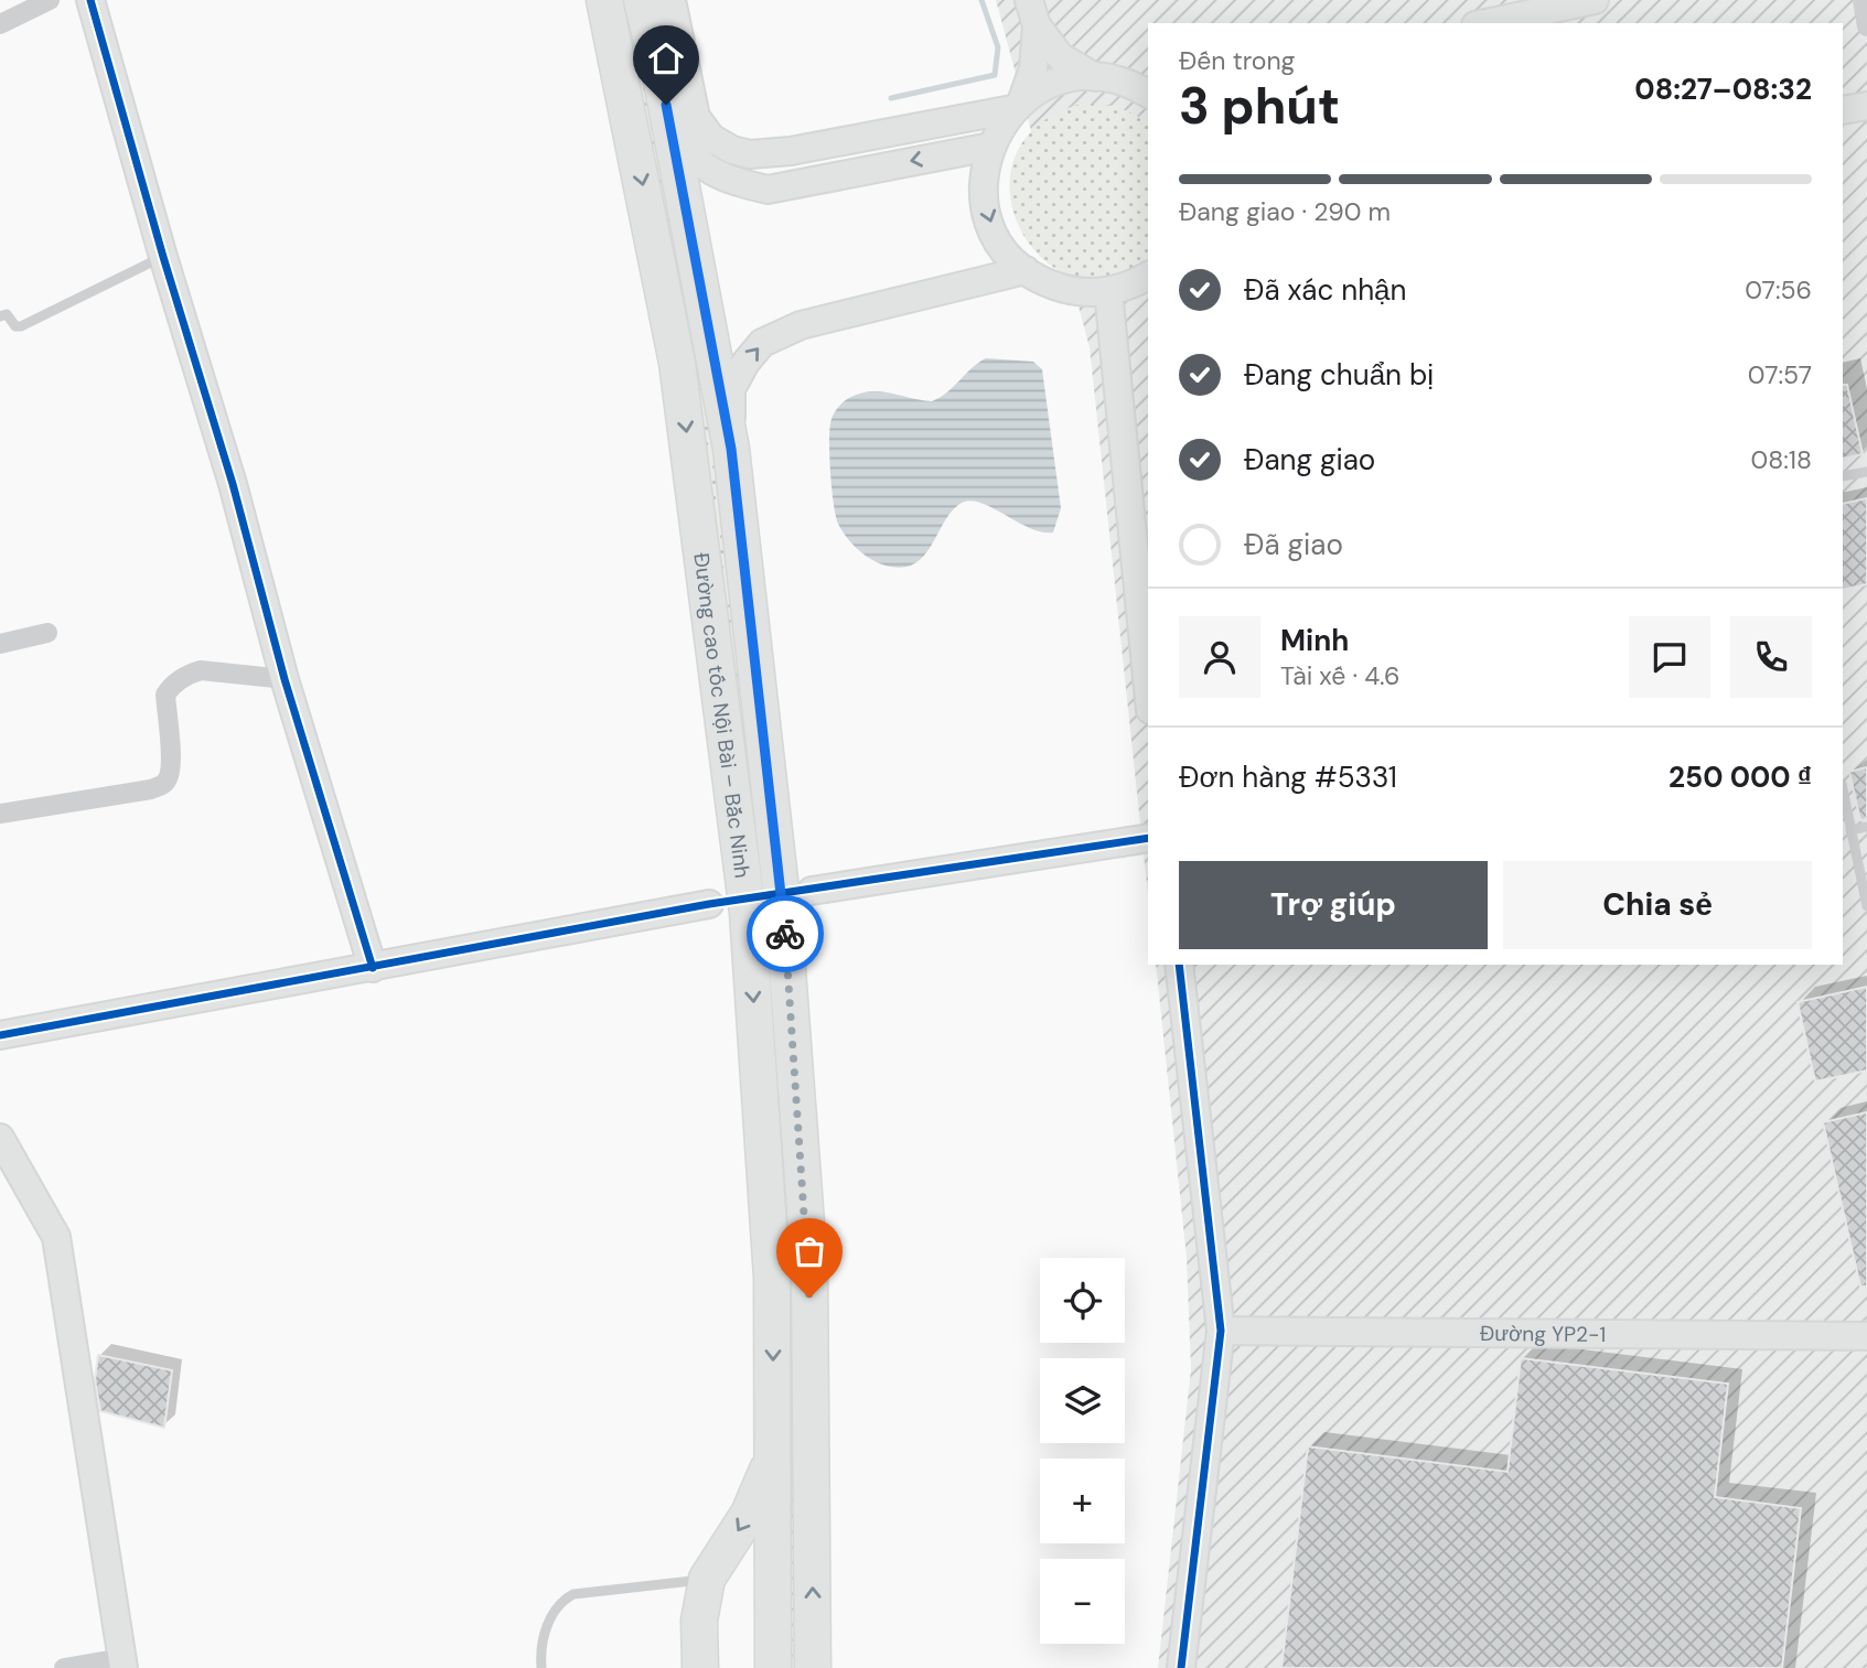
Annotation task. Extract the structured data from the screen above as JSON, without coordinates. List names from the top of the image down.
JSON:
{
  "streets": {
    "highway": ["Đường cao tốc Nội Bài – Bắc Ninh"],
    "street": ["Đường YP2-1"]
  },
  "page": {
    "heading": ["3 phút", "Đến trong", "08:27–08:32"],
    "panel": [
      "Minh",
      "Tài xế · 4.6",
      "Đơn hàng #5331",
      "250 000 ₫"
    ],
    "bar": "Đang giao · 290 m",
    "list": [
      ["Đã xác nhận", "07:56"],
      ["Đang chuẩn bị", "07:57"],
      ["Đang giao", "08:18"],
      "Đã giao"
    ],
    "buttons": ["Trợ giúp", "Chia sẻ"],
    "map_buttons": ["+", "−"]
  }
}
